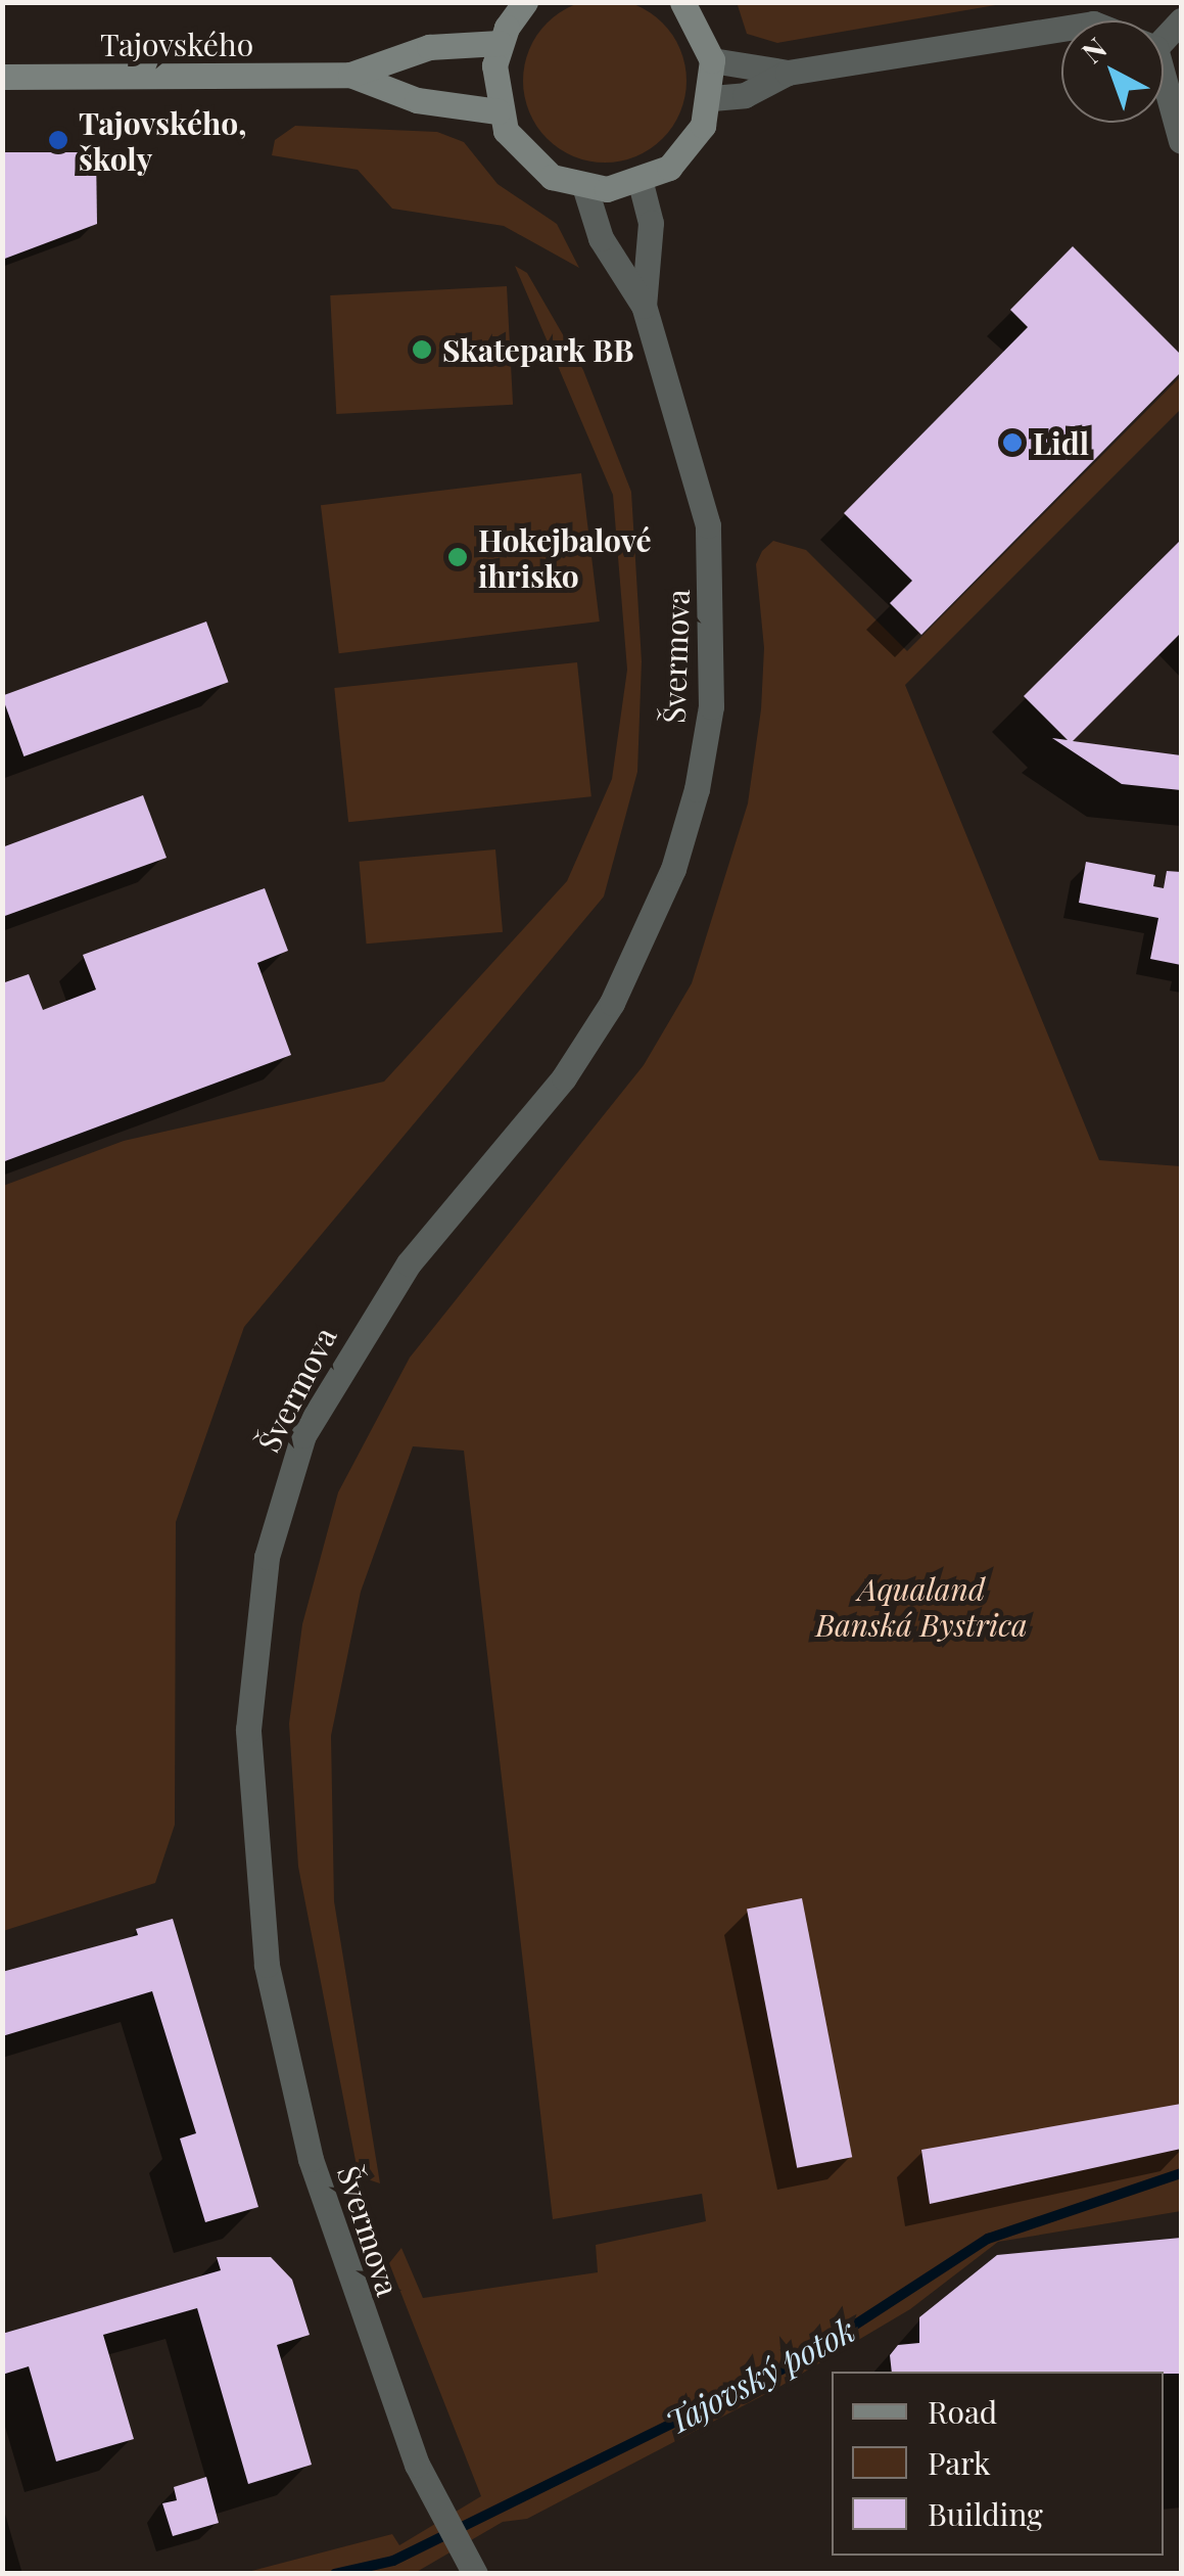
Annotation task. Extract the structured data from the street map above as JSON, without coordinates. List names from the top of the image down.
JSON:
{
  "streets": {
    "main road": ["Tajovského"],
    "street": ["Švermova"]
  },
  "water": ["Tajovský potok"],
  "parks": ["Aqualand Banská Bystrica"],
  "places": [
    "Tajovského, školy",
    "Skatepark BB",
    "Lidl",
    "Hokejbalové ihrisko"
  ],
  "legend": ["Road", "Park", "Building"],
  "north": "top left"
}
